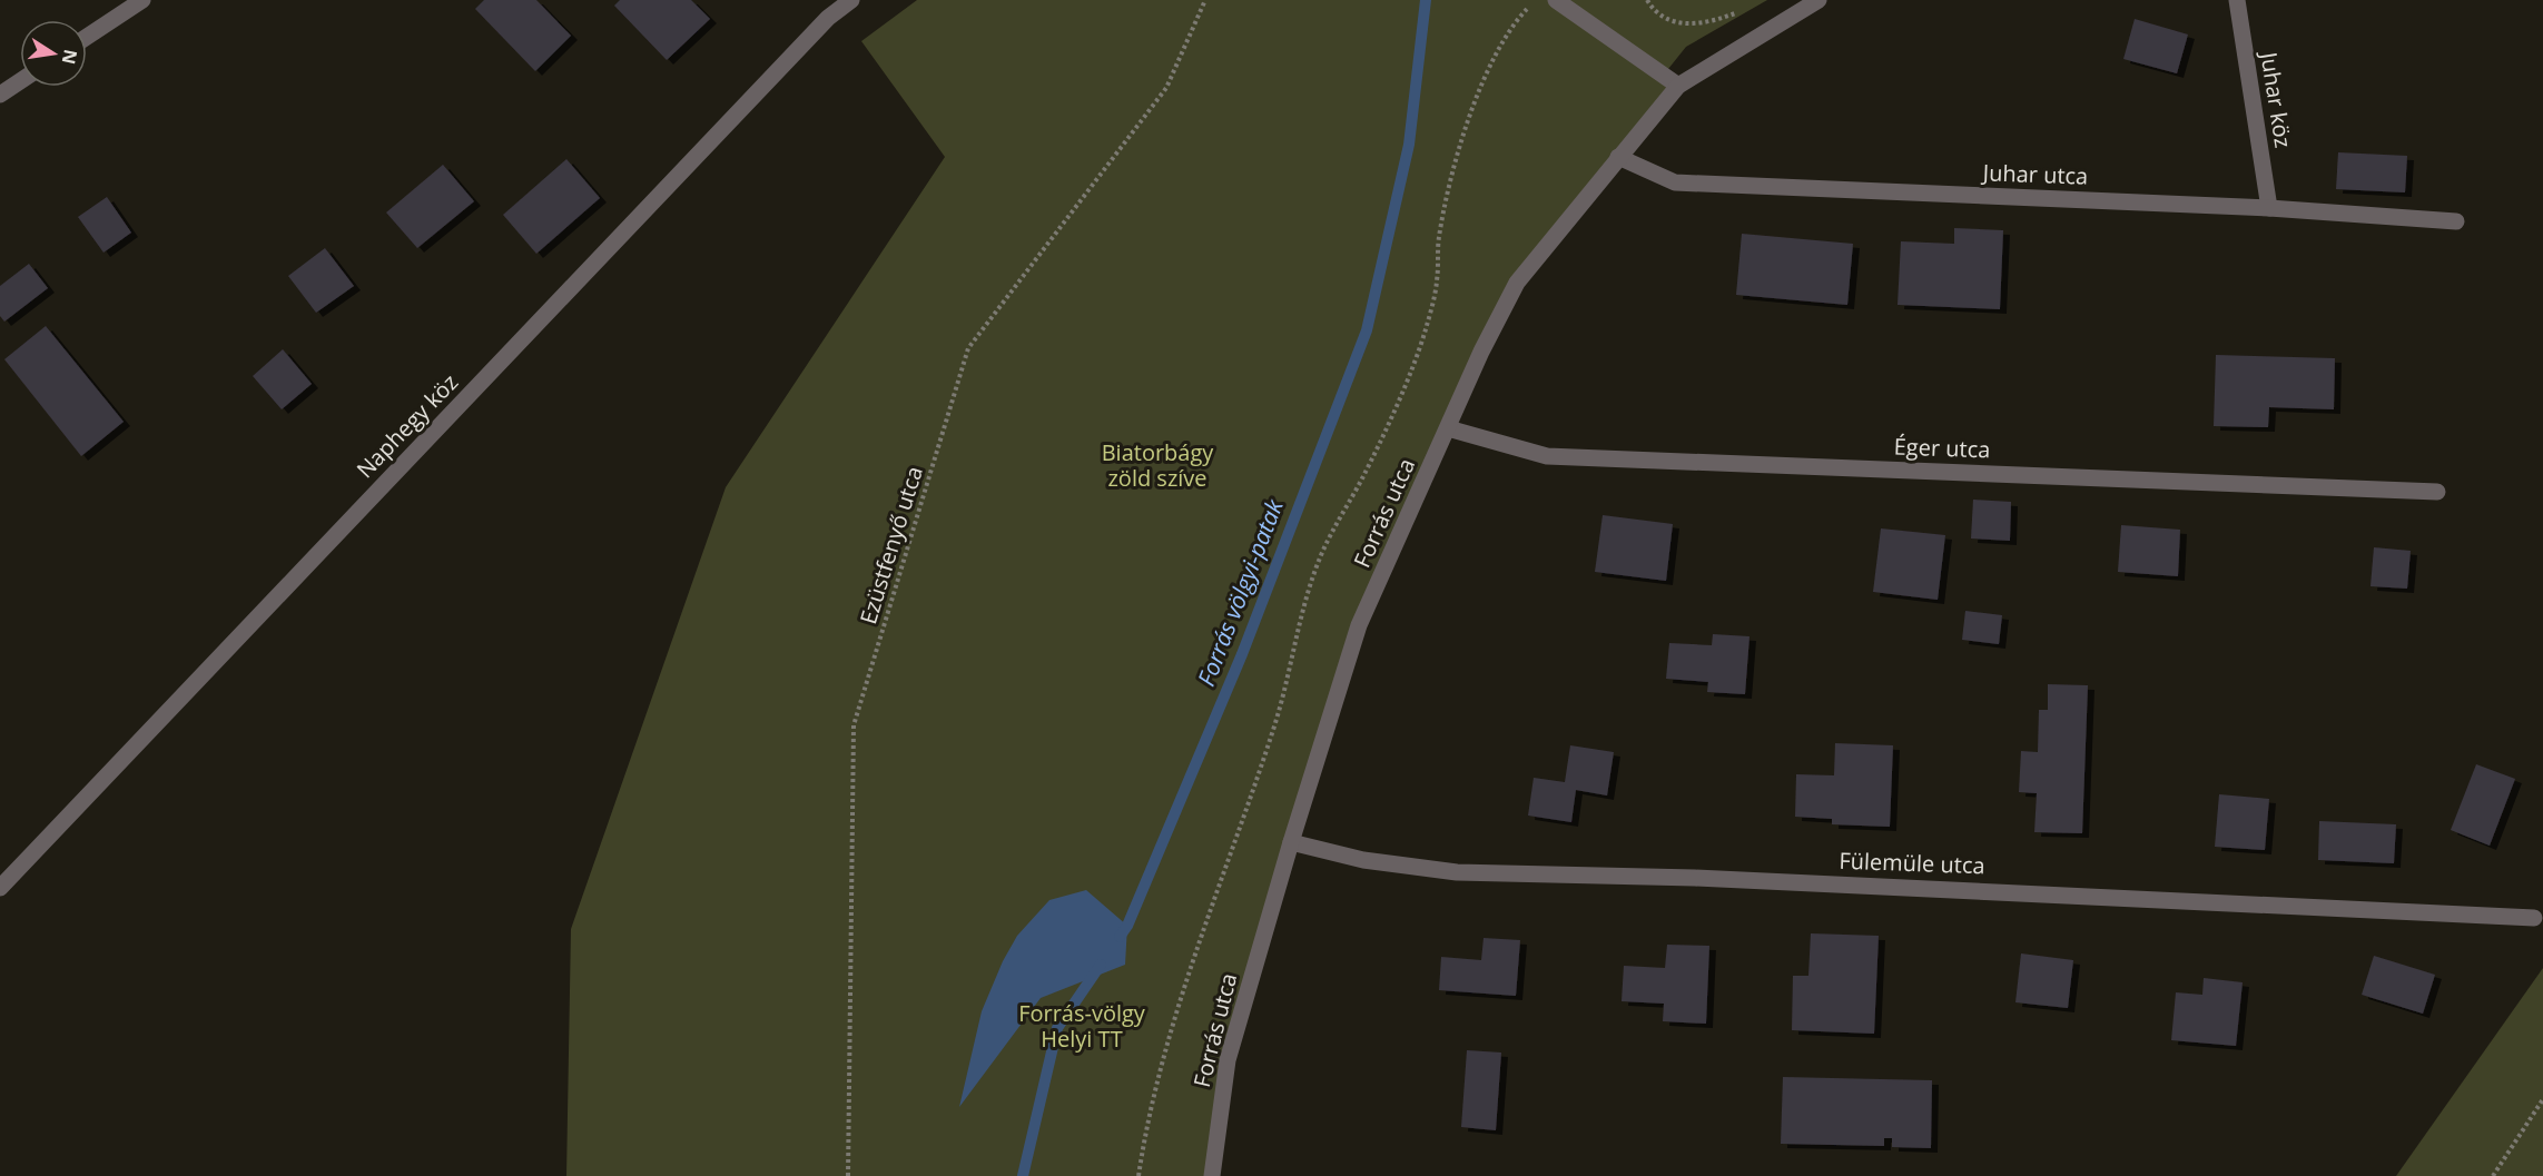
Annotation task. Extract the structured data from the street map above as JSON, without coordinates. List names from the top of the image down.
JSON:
{
  "streets": {
    "street": [
      "Juhar köz",
      "Juhar utca",
      "Naphegy köz",
      "Éger utca",
      "Forrás utca",
      "Fülemüle utca"
    ],
    "path": ["Ezüstfenyő utca"]
  },
  "crossings": [
    ["Juhar köz", "Juhar utca"],
    ["Juhar utca", "Forrás utca"],
    ["Éger utca", "Forrás utca"],
    ["Forrás utca", "Fülemüle utca"]
  ],
  "water": ["Forrás völgyi-patak"],
  "parks": ["Biatorbágy zöld szíve", "Forrás-völgy Helyi TT"],
  "north": "right"
}
